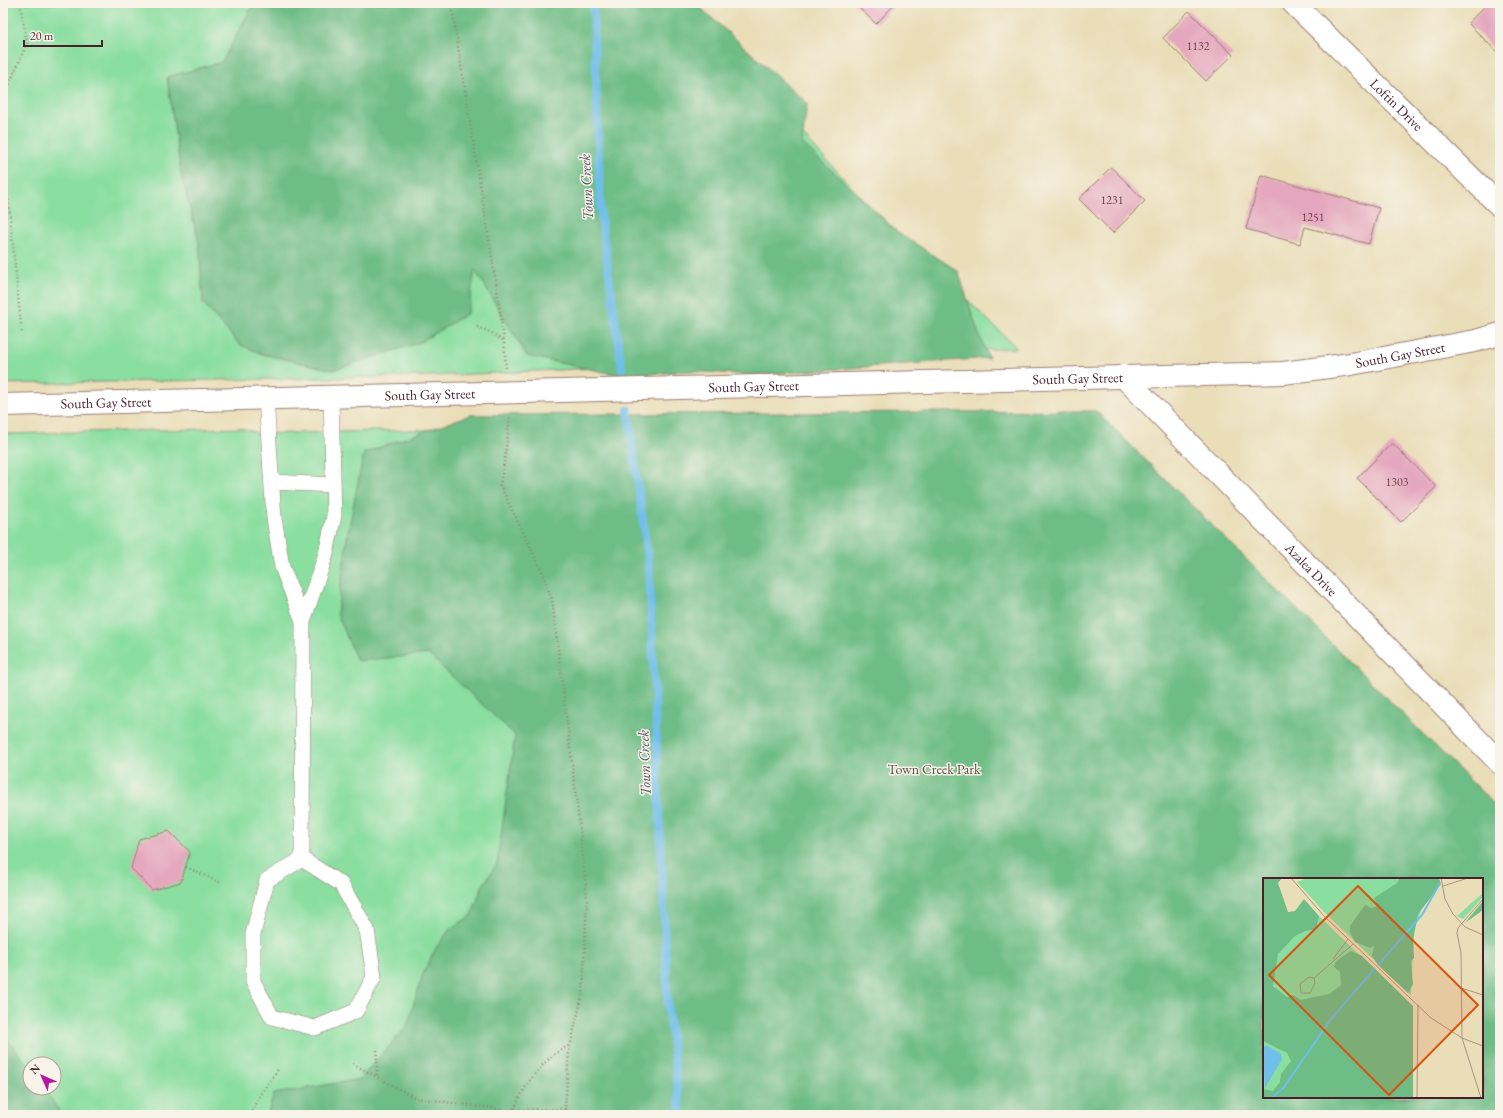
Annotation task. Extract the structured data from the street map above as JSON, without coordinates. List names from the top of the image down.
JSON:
{
  "streets": {
    "street": ["Loftin Drive", "South Gay Street", "Azalea Drive"]
  },
  "crossings": [
    ["South Gay Street", "Azalea Drive"]
  ],
  "water": ["Town Creek"],
  "parks": ["Town Creek Park"],
  "house_numbers": [
    "1132",
    "1231",
    "1251",
    "1303"
  ],
  "scale_bar": "20 m",
  "north": "top left"
}
